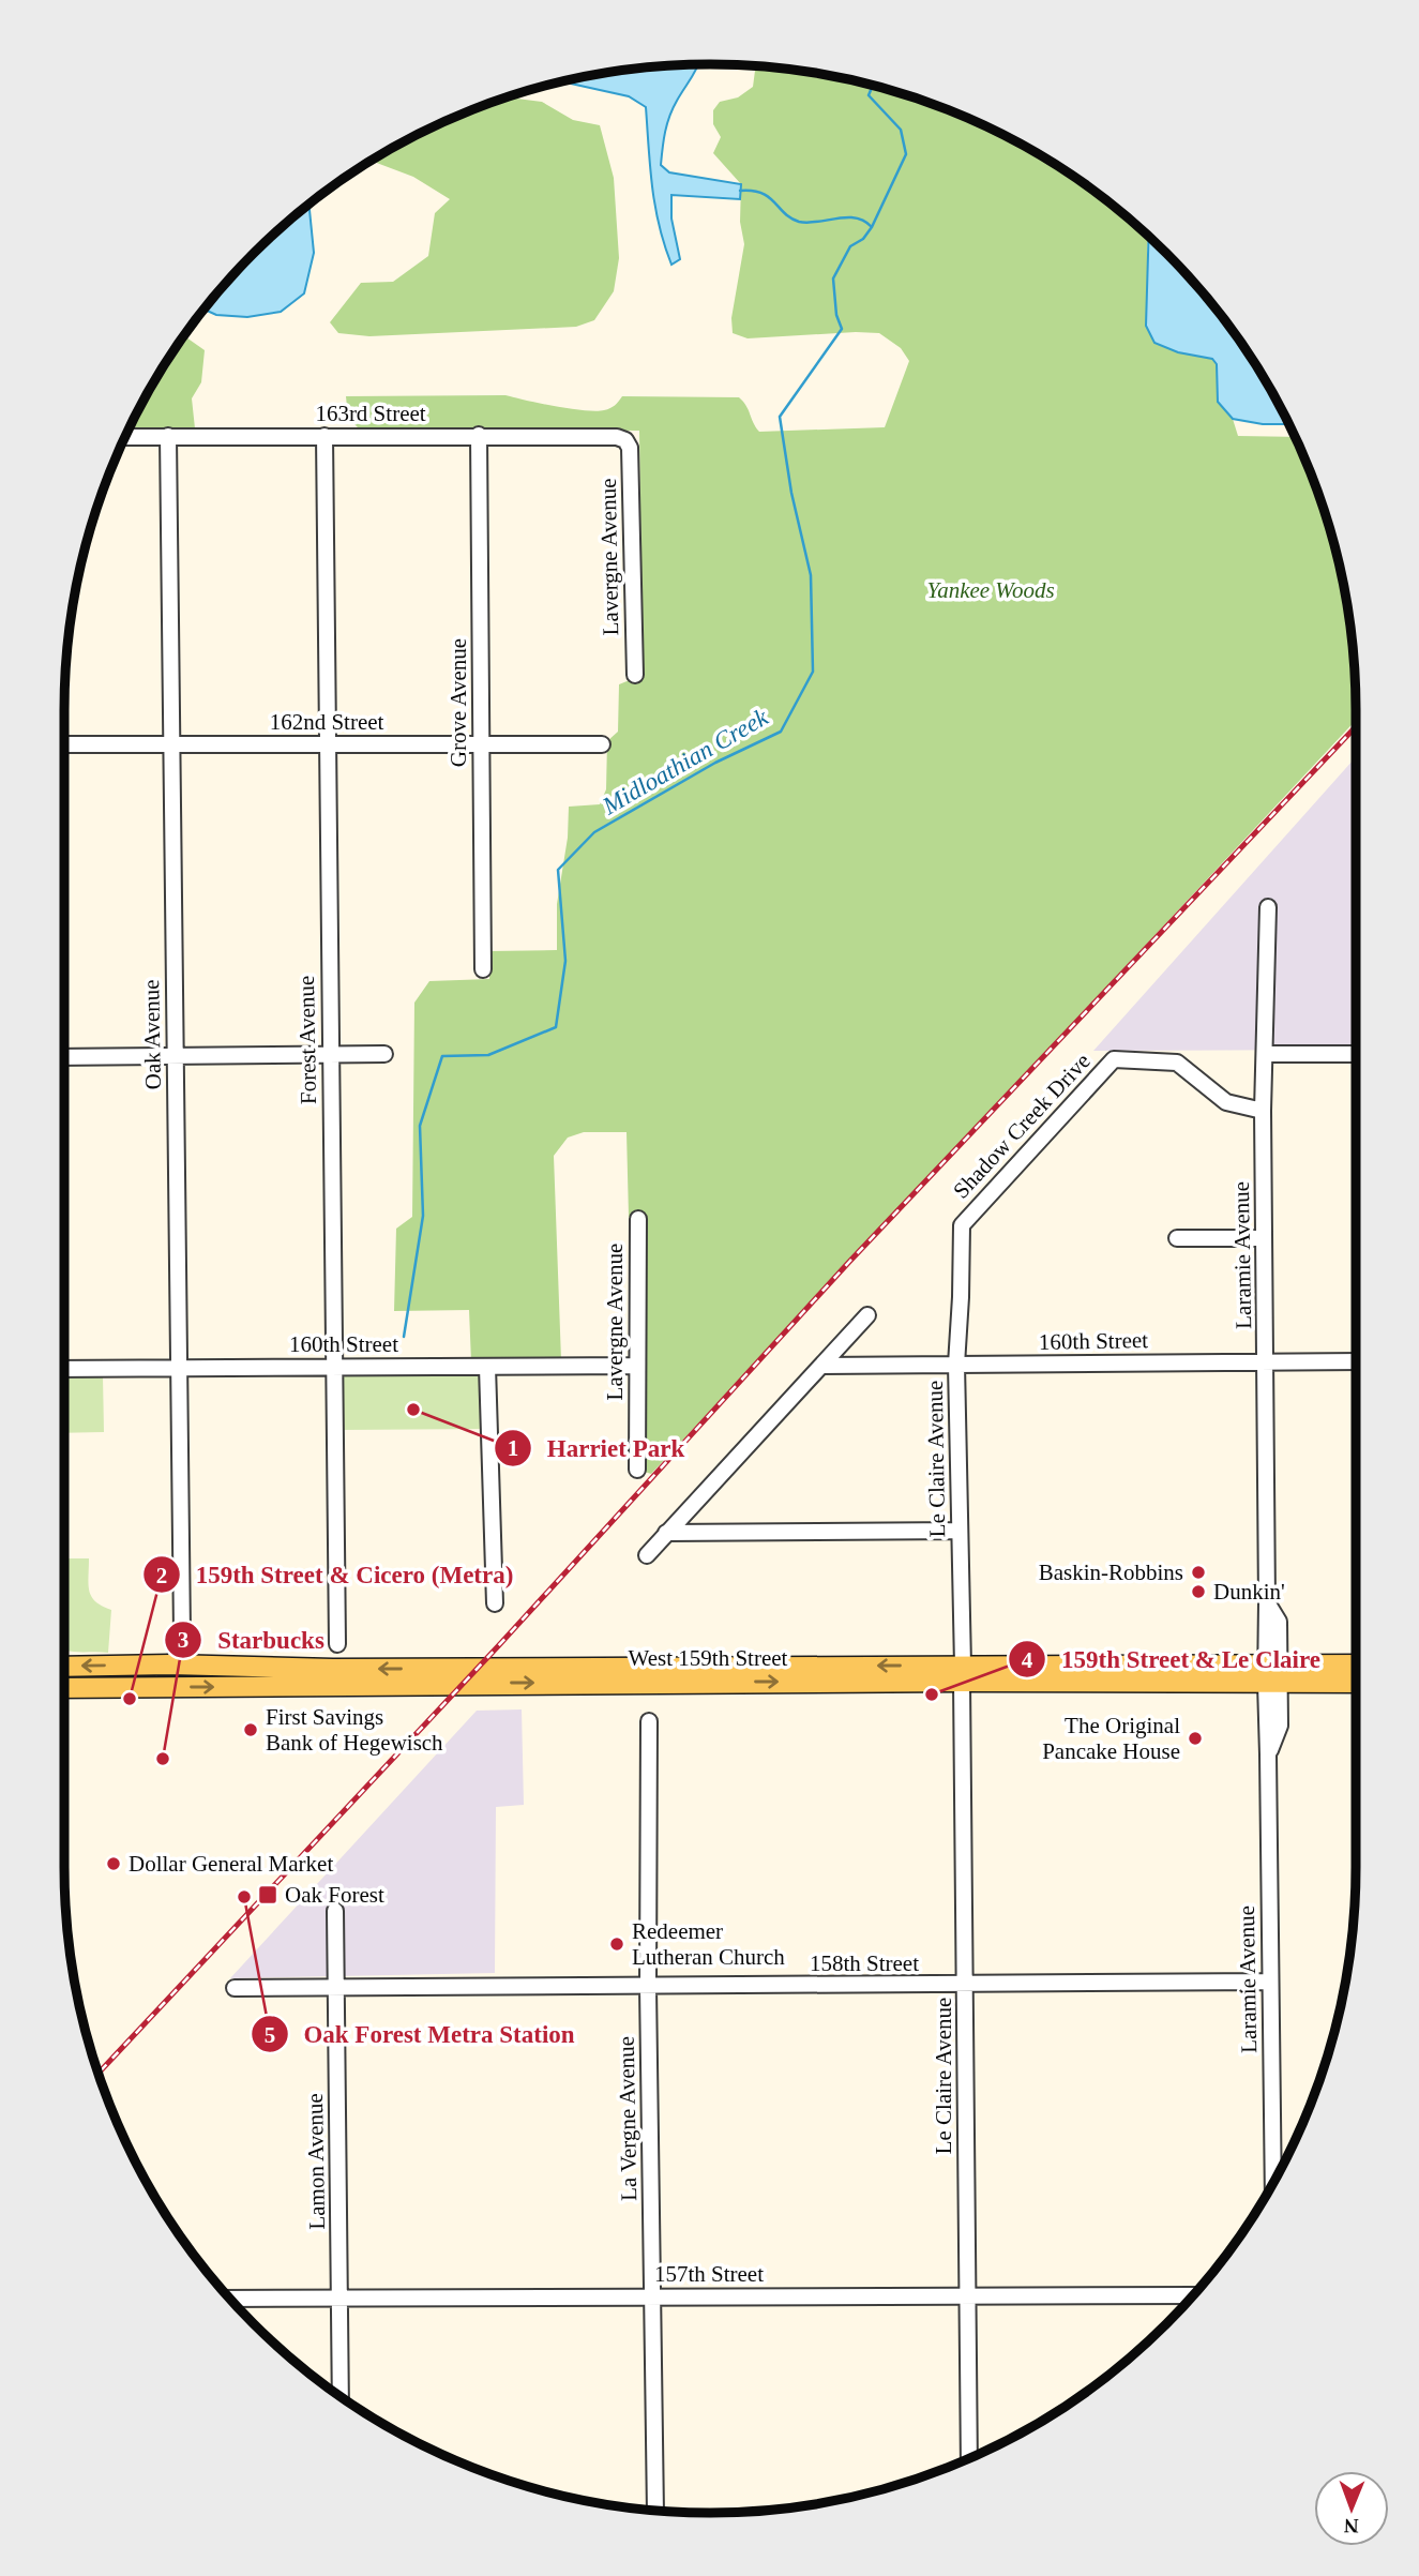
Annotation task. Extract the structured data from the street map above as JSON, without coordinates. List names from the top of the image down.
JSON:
{
  "streets": {
    "main road": ["West 159th Street"],
    "street": [
      "163rd Street",
      "Lavergne Avenue",
      "Grove Avenue",
      "162nd Street",
      "Oak Avenue",
      "Forest Avenue",
      "Shadow Creek Drive",
      "Laramie Avenue",
      "160th Street",
      "Le Claire Avenue",
      "158th Street",
      "La Vergne Avenue",
      "Lamon Avenue",
      "157th Street"
    ]
  },
  "crossings": [
    ["163rd Street", "Lavergne Avenue"],
    ["163rd Street", "Grove Avenue"],
    ["163rd Street", "Oak Avenue"],
    ["163rd Street", "Forest Avenue"],
    ["Lavergne Avenue", "160th Street"],
    ["Grove Avenue", "162nd Street"],
    ["162nd Street", "Oak Avenue"],
    ["162nd Street", "Forest Avenue"],
    ["Oak Avenue", "160th Street"],
    ["Oak Avenue", "West 159th Street"],
    ["Forest Avenue", "160th Street"],
    ["Shadow Creek Drive", "Laramie Avenue"],
    ["Shadow Creek Drive", "Le Claire Avenue"],
    ["Laramie Avenue", "160th Street"],
    ["Laramie Avenue", "West 159th Street"],
    ["Laramie Avenue", "158th Street"],
    ["160th Street", "Le Claire Avenue"],
    ["Le Claire Avenue", "West 159th Street"],
    ["Le Claire Avenue", "158th Street"],
    ["Le Claire Avenue", "157th Street"],
    ["158th Street", "La Vergne Avenue"],
    ["158th Street", "Lamon Avenue"],
    ["La Vergne Avenue", "157th Street"],
    ["Lamon Avenue", "157th Street"]
  ],
  "water": ["Midloathian Creek"],
  "parks": ["Yankee Woods"],
  "places": {
    "other": [
      "Harriet Park",
      "Baskin-Robbins",
      "Dunkin'",
      "159th Street & Le Claire",
      "159th Street & Cicero (Metra)",
      "First Savings Bank of Hegewisch",
      "The Original Pancake House",
      "Starbucks",
      "Dollar General Market",
      "Oak Forest Metra Station",
      "Redeemer Lutheran Church"
    ],
    "transit": ["Oak Forest"]
  },
  "north": "bottom"
}
